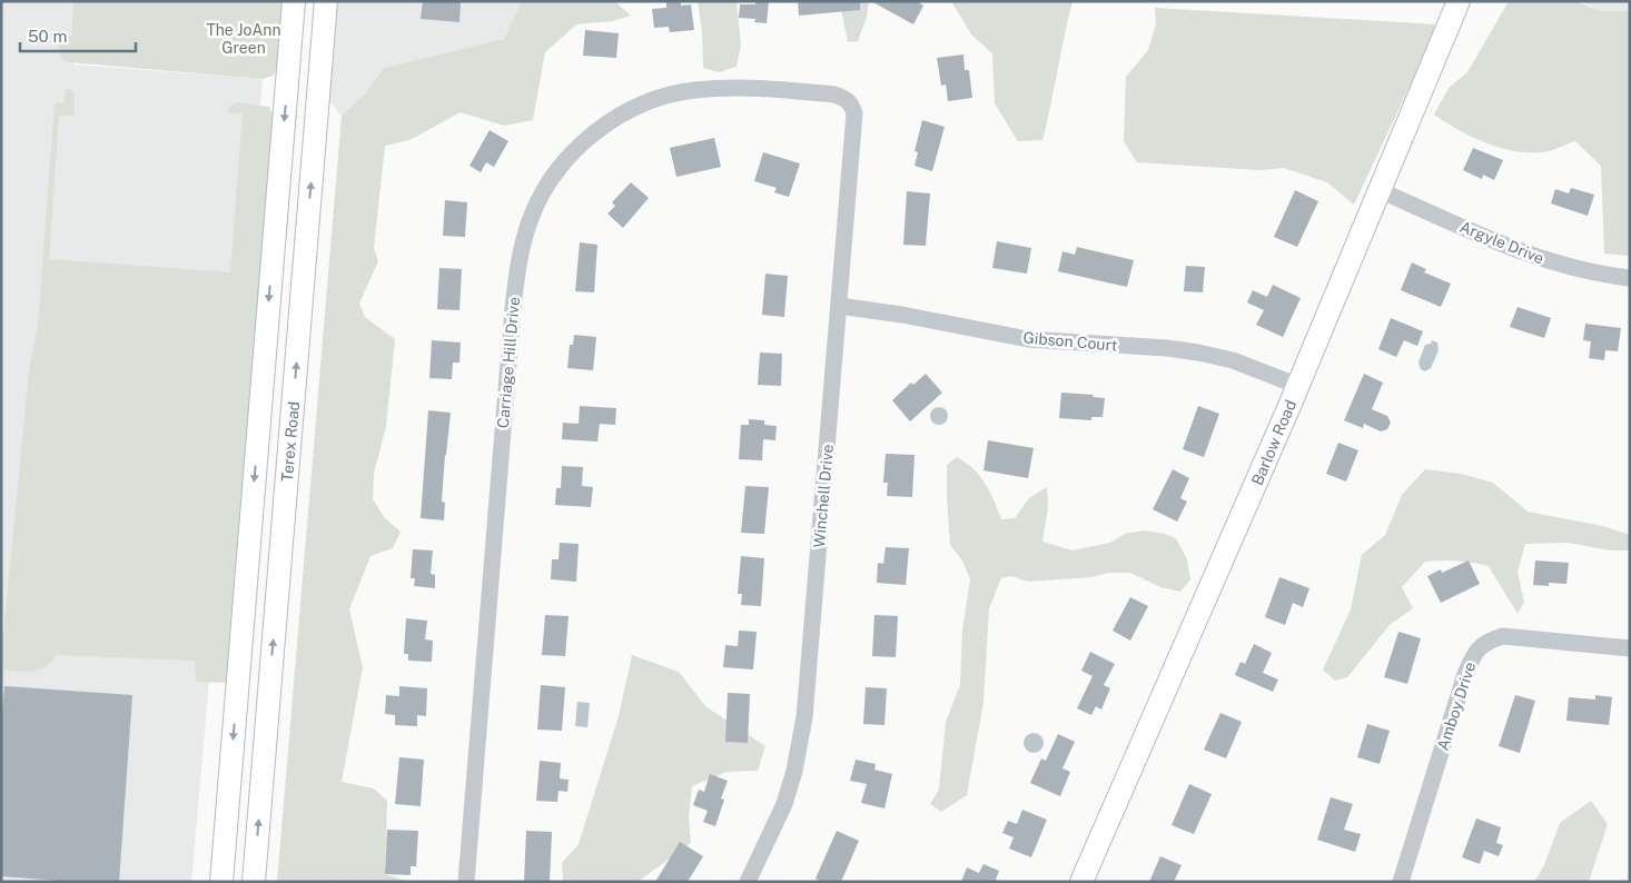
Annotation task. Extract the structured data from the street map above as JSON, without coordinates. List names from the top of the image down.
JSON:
{
  "streets": {
    "street": [
      "Argyle Drive",
      "Gibson Court",
      "Carriage Hill Drive",
      "Terex Road",
      "Barlow Road",
      "Winchell Drive",
      "Amboy Drive"
    ]
  },
  "crossings": [
    ["Argyle Drive", "Barlow Road"],
    ["Gibson Court", "Barlow Road"],
    ["Gibson Court", "Winchell Drive"],
    ["Carriage Hill Drive", "Winchell Drive"]
  ],
  "parks": ["The JoAnn Green"],
  "scale_bar": "50 m"
}
